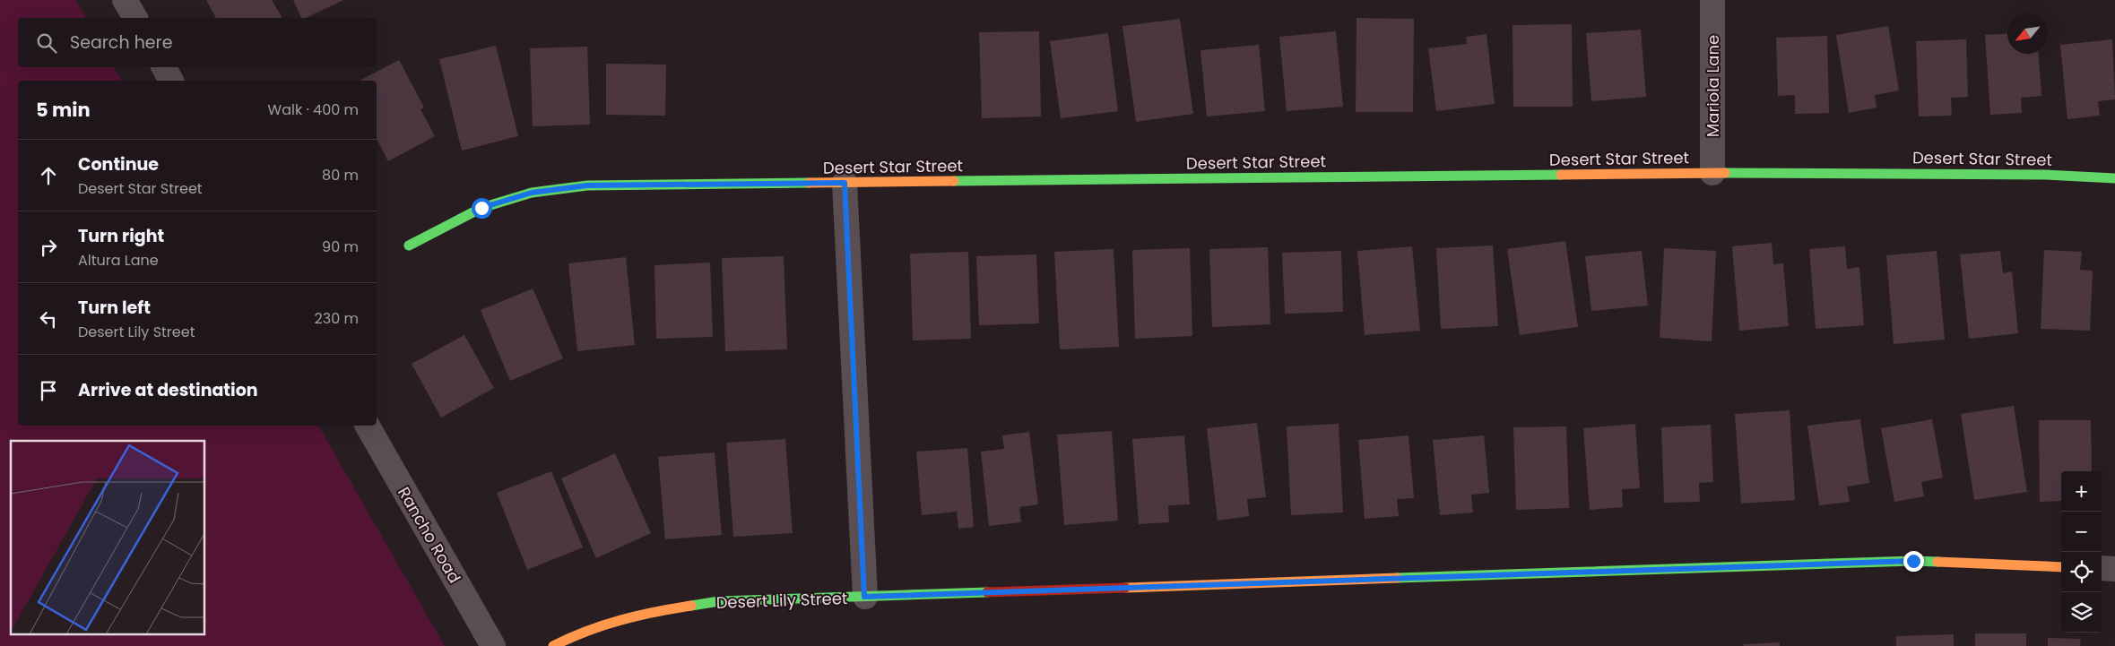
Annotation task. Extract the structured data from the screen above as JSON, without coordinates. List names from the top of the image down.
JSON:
{
  "streets": {
    "street": [
      "Mariola Lane",
      "Desert Star Street",
      "Rancho Road",
      "Desert Lily Street"
    ]
  },
  "crossings": [
    ["Mariola Lane", "Desert Star Street"]
  ],
  "north": "bottom left",
  "page": {
    "search": "Search here",
    "heading": ["5 min", "Walk · 400 m"],
    "list": [
      ["Continue", "Desert Star Street", "80 m"],
      ["Turn right", "Altura Lane", "90 m"],
      ["Turn left", "Desert Lily Street", "230 m"],
      "Arrive at destination"
    ],
    "map_buttons": ["+", "−"]
  }
}
